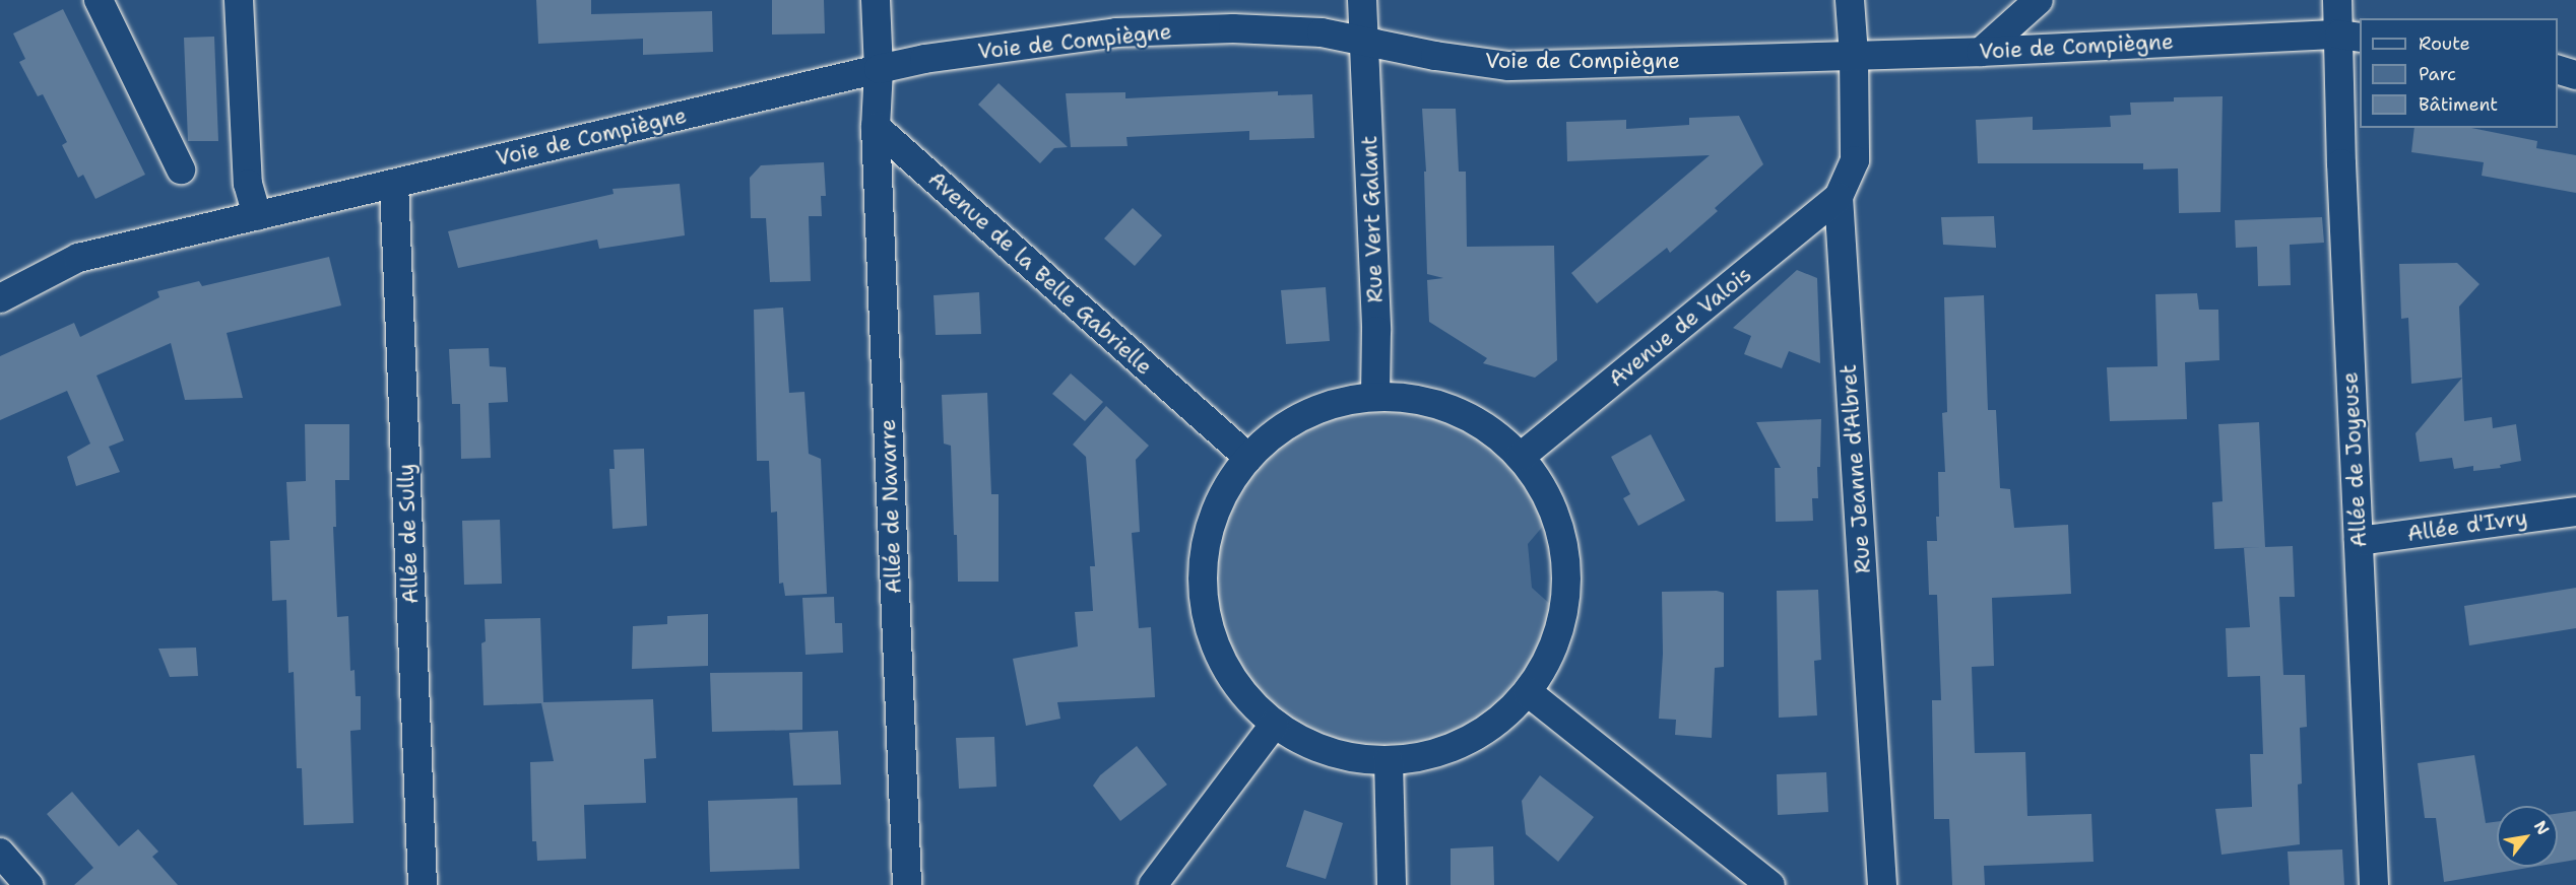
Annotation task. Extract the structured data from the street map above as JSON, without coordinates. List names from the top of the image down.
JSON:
{
  "streets": {
    "street": [
      "Voie de Compiègne",
      "Rue Vert Galant",
      "Avenue de la Belle Gabrielle",
      "Avenue de Valois",
      "Allée de Joyeuse",
      "Rue Jeanne d'Albret",
      "Allée de Navarre",
      "Allée d'Ivry",
      "Allée de Sully"
    ]
  },
  "crossings": [
    ["Voie de Compiègne", "Rue Vert Galant"],
    ["Voie de Compiègne", "Allée de Joyeuse"],
    ["Voie de Compiègne", "Rue Jeanne d'Albret"],
    ["Voie de Compiègne", "Allée de Sully"],
    ["Avenue de la Belle Gabrielle", "Allée de Navarre"],
    ["Avenue de Valois", "Rue Jeanne d'Albret"],
    ["Allée de Joyeuse", "Allée d'Ivry"]
  ],
  "legend": ["Route", "Parc", "Bâtiment"],
  "north": "top right"
}
